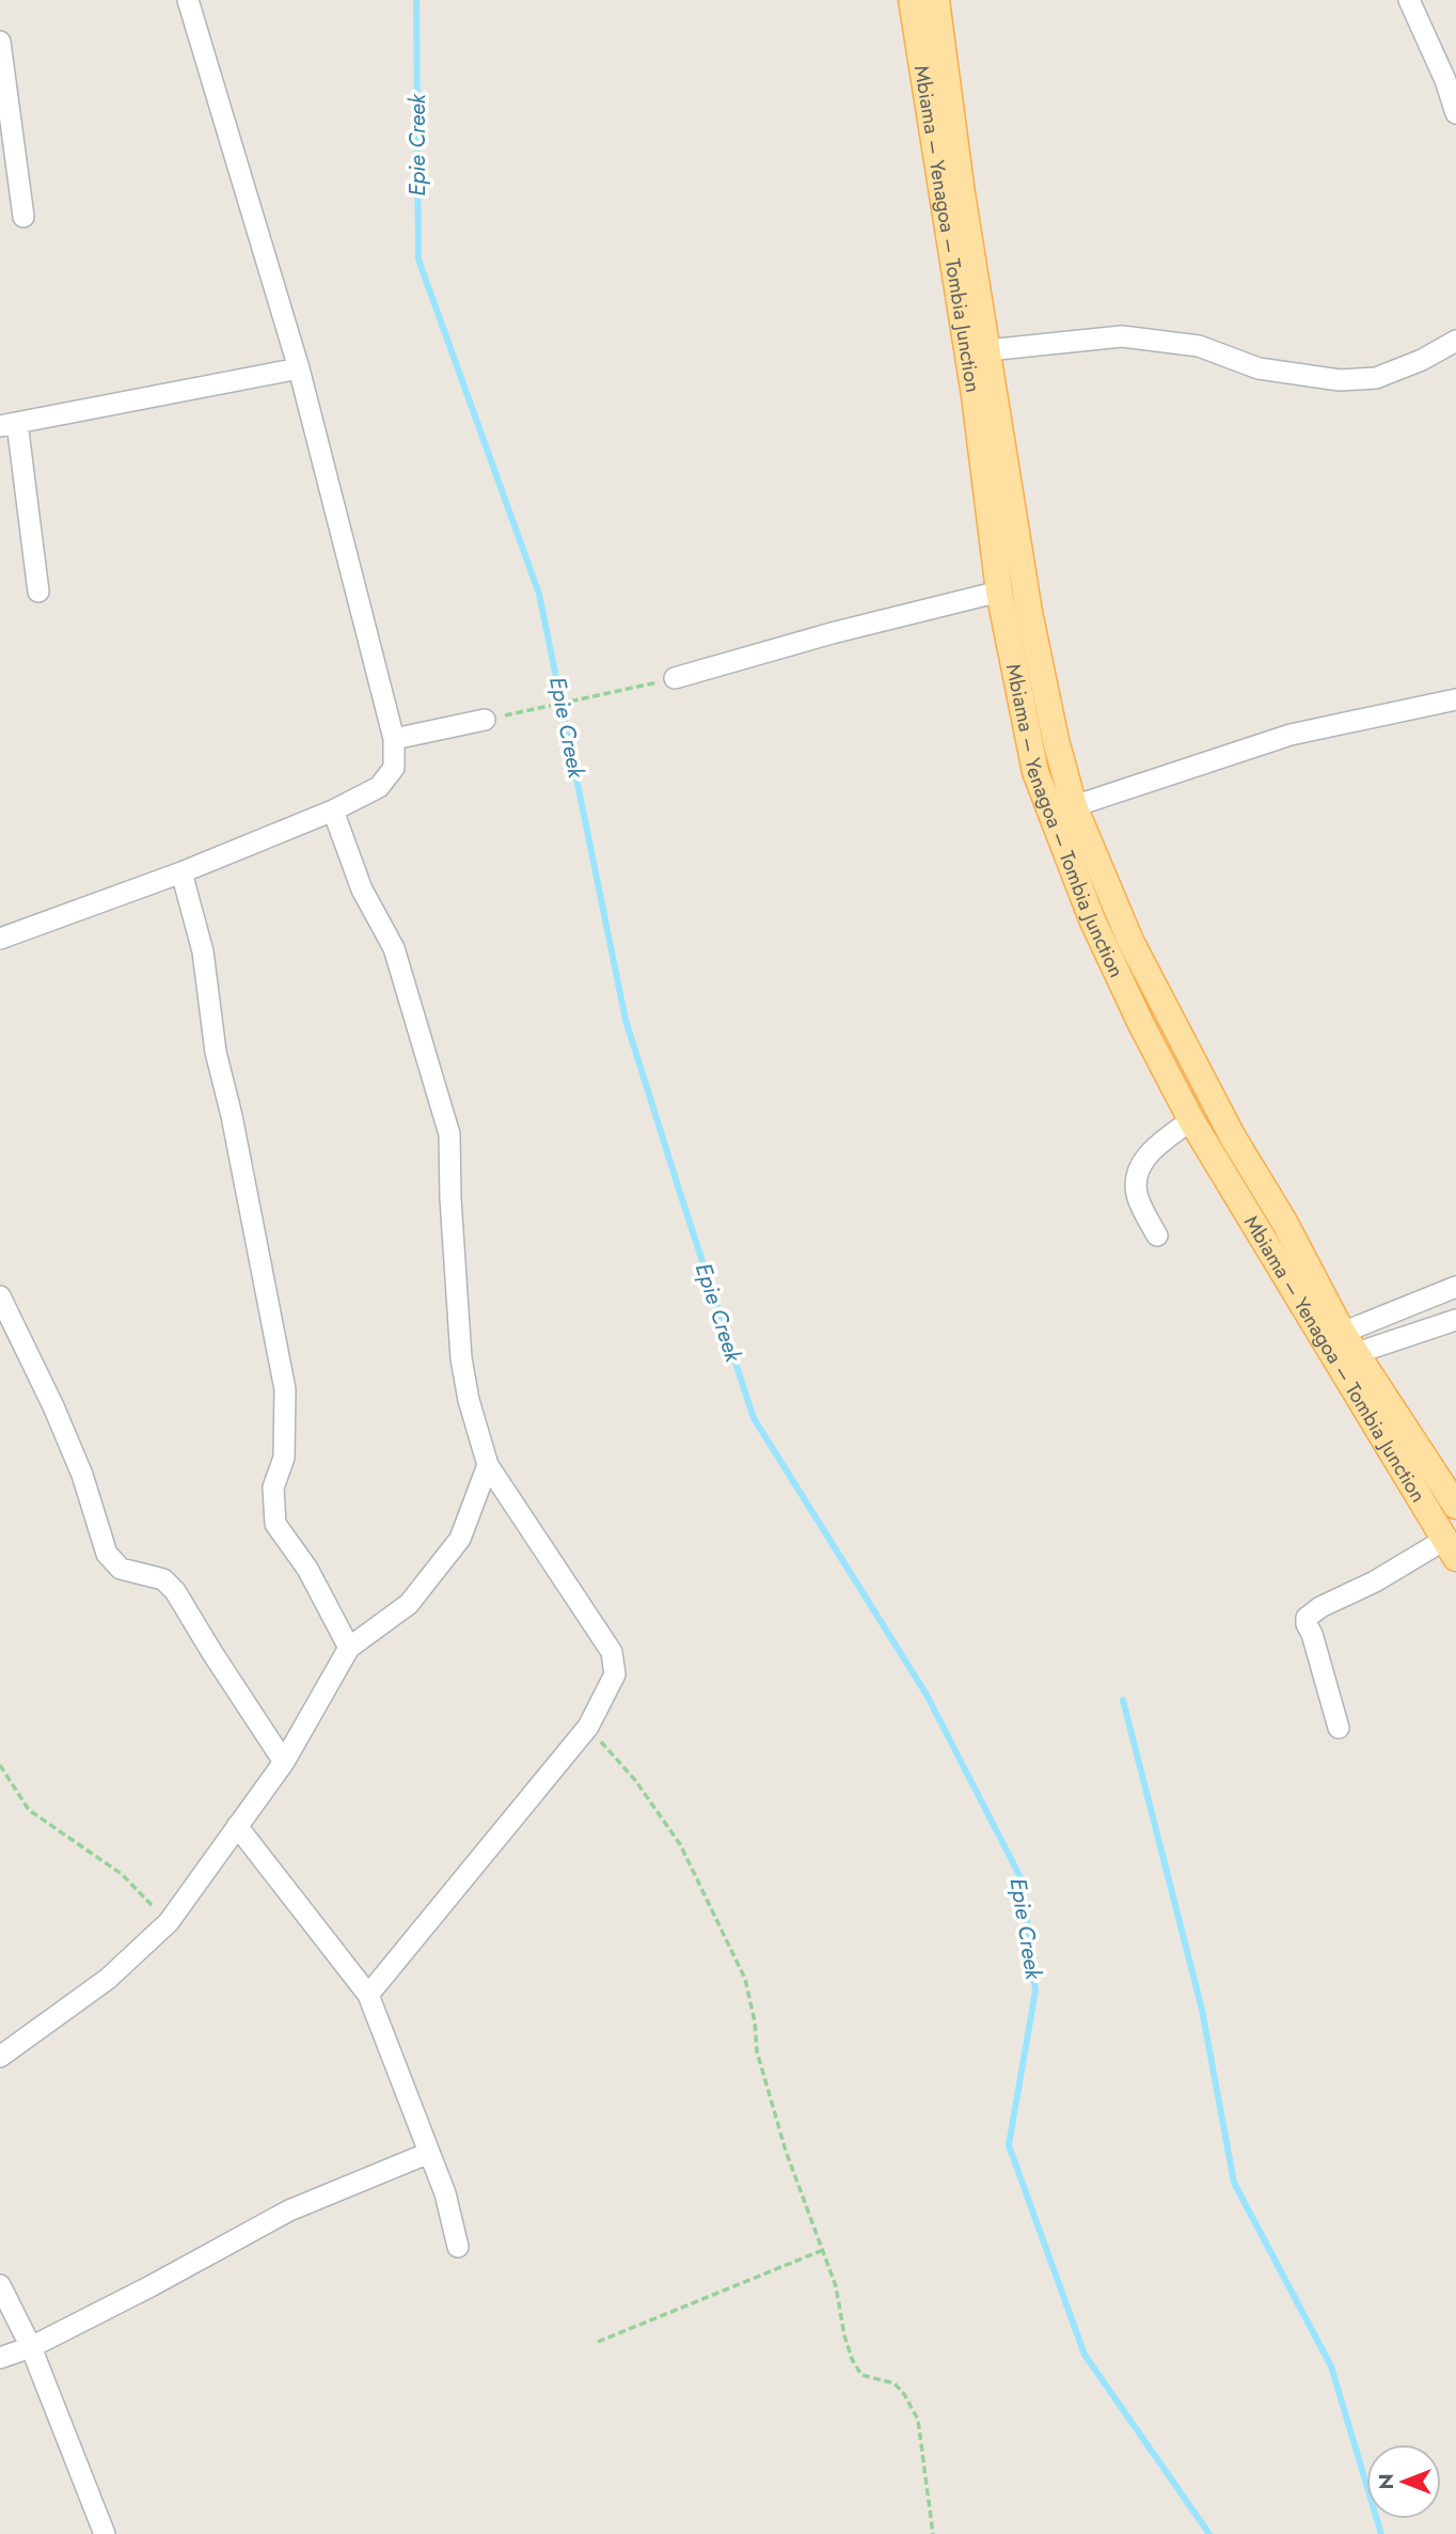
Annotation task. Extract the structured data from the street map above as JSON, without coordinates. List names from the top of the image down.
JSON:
{
  "streets": {
    "main road": ["Mbiama – Yenagoa – Tombia Junction"]
  },
  "water": ["Epie Creek"],
  "north": "left"
}
